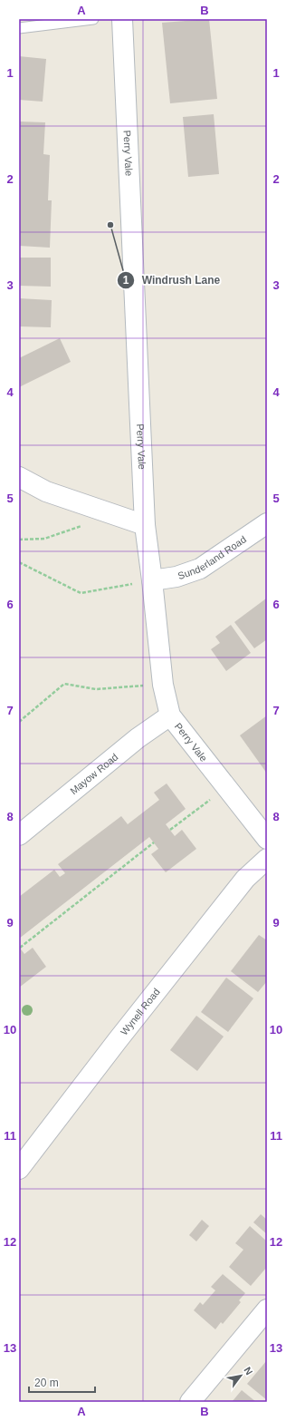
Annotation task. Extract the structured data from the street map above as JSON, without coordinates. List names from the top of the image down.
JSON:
{
  "streets": {
    "street": [
      "Perry Vale",
      "Sunderland Road",
      "Mayow Road",
      "Wynell Road"
    ]
  },
  "crossings": [
    ["Perry Vale", "Sunderland Road"],
    ["Perry Vale", "Mayow Road"]
  ],
  "places": ["Windrush Lane"],
  "scale_bar": "20 m",
  "north": "top right",
  "grid": {
    "columns": ["A", "B"],
    "rows": [
      "1",
      "2",
      "3",
      "4",
      "5",
      "6",
      "7",
      "8",
      "9",
      "10",
      "11",
      "12",
      "13"
    ]
  }
}
